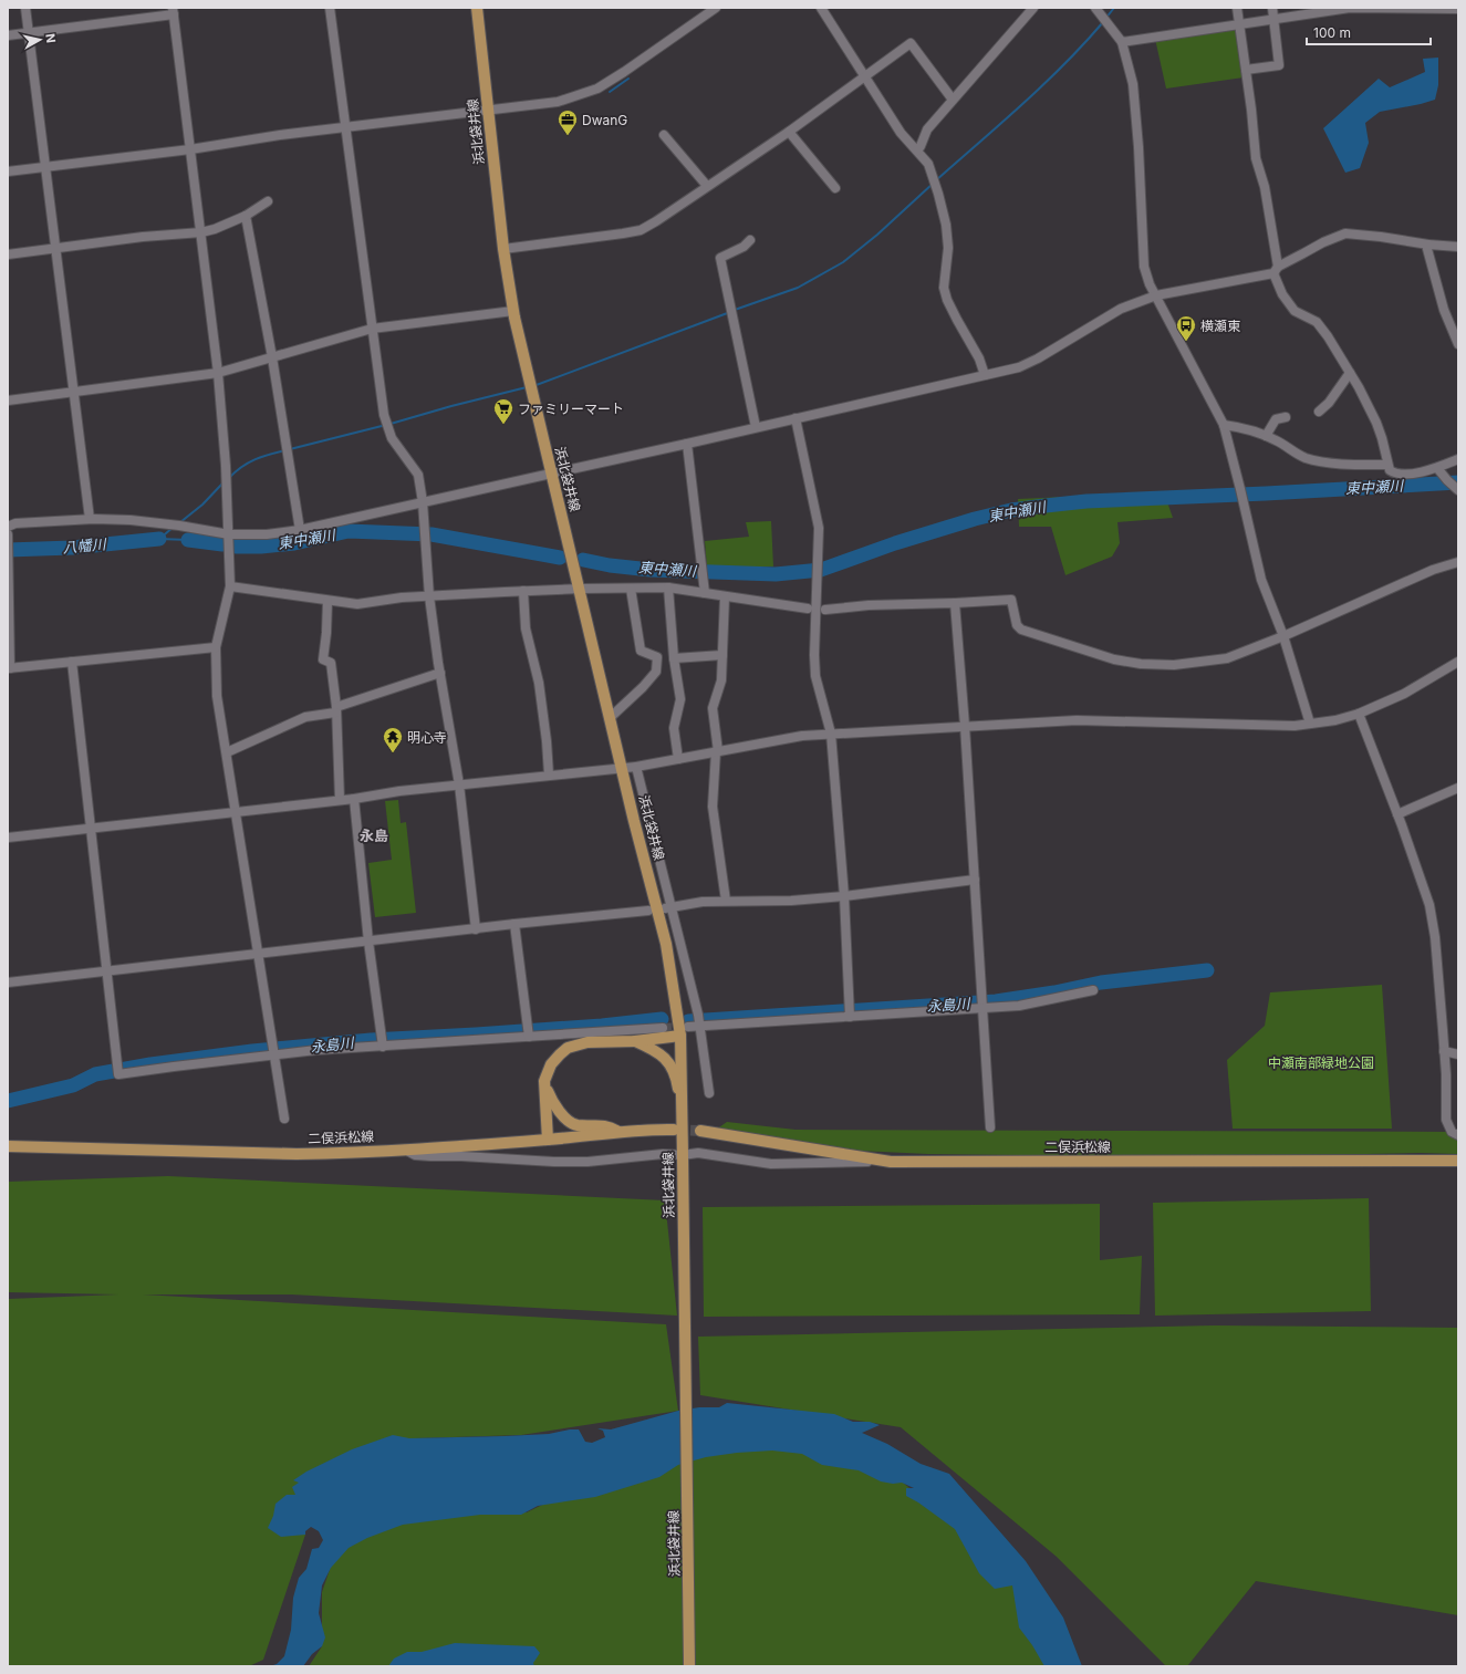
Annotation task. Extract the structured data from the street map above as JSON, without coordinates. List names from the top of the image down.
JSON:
{
  "streets": {
    "main road": ["浜北袋井線", "二俣浜松線"]
  },
  "districts": ["永島"],
  "water": ["東中瀬川", "八幡川", "永島川"],
  "parks": ["中瀬南部緑地公園"],
  "places": {
    "office": ["DwanG"],
    "bus stop": ["横瀬東"],
    "supermarket": ["ファミリーマート"],
    "temple": ["明心寺"]
  },
  "scale_bar": "100 m",
  "north": "right"
}
